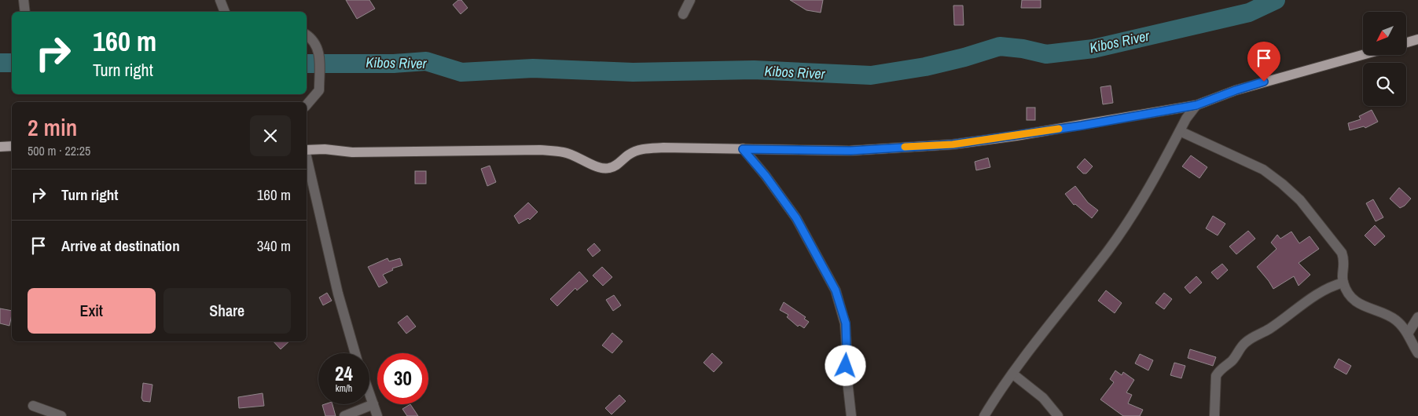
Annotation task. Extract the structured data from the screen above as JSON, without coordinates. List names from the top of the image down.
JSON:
{
  "water": ["Kibos River"],
  "north": "bottom left",
  "page": {
    "turn": ["160 m", "Turn right"],
    "heading": ["2 min", "500 m · 22:25"],
    "list": [
      {
        "name": "Turn right",
        "value": "160 m"
      },
      {
        "name": "Arrive at destination",
        "value": "340 m"
      }
    ],
    "buttons": ["Exit", "Share"],
    "speed": "24 km/h",
    "limit": "30"
  }
}
